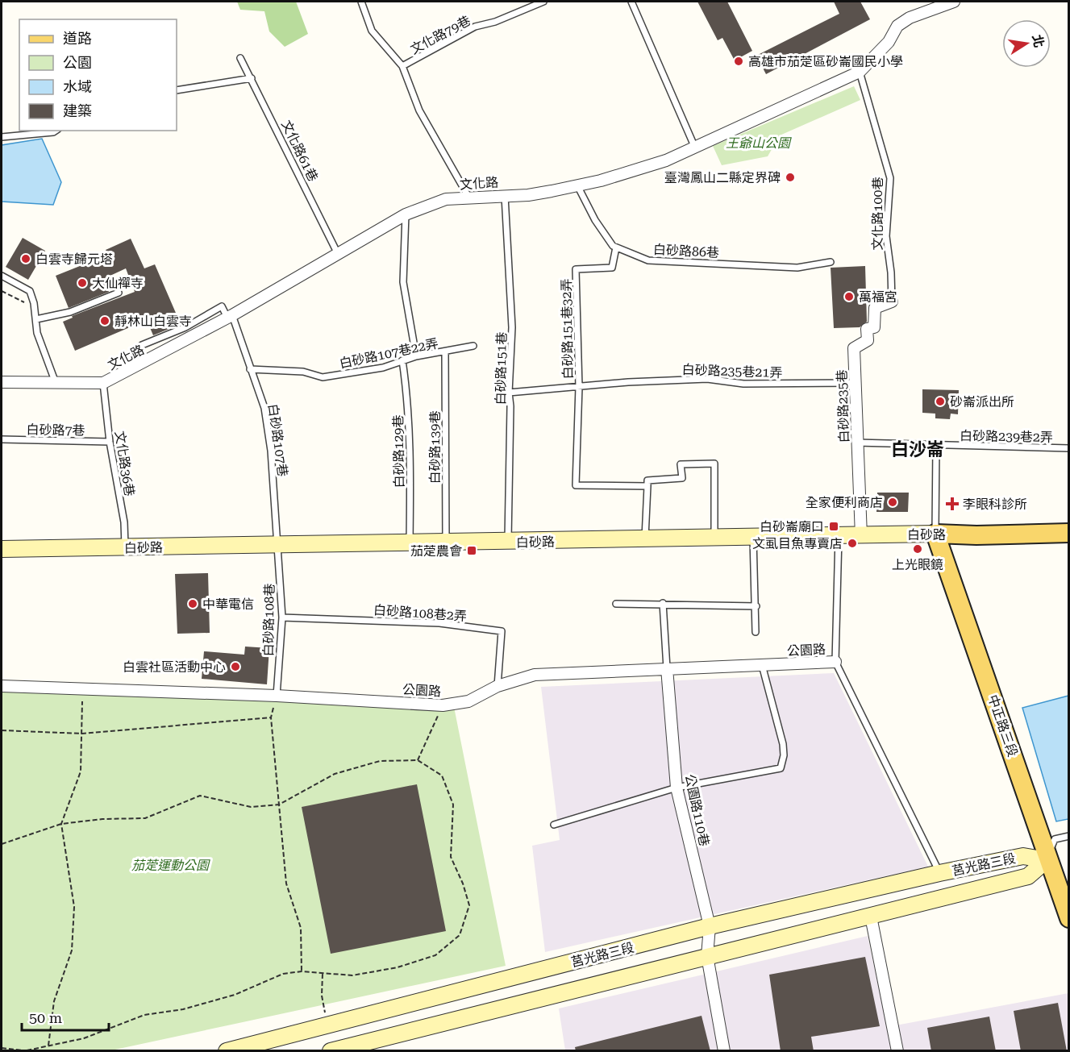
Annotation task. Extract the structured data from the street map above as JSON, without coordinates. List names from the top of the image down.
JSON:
{
  "streets": {
    "main road": ["白砂路", "中正路三段"],
    "street": [
      "文化路",
      "白砂路235巷",
      "公園路",
      "公園路110巷",
      "莒光路三段"
    ],
    "lane": [
      "文化路79巷",
      "文化路61巷",
      "文化路100巷",
      "白砂路86巷",
      "白砂路151巷32弄",
      "白砂路107巷22弄",
      "白砂路151巷",
      "白砂路235巷21弄",
      "白砂路7巷",
      "白砂路239巷2弄",
      "白砂路107巷",
      "白砂路139巷",
      "白砂路129巷",
      "文化路36巷",
      "白砂路108巷2弄",
      "白砂路108巷"
    ]
  },
  "crossings": [
    ["文化路79巷", "文化路"],
    ["文化路61巷", "文化路"],
    ["文化路", "文化路100巷"],
    ["文化路", "白砂路86巷"],
    ["文化路", "白砂路151巷"],
    ["文化路", "白砂路107巷"],
    ["文化路", "文化路36巷"],
    ["文化路100巷", "白砂路235巷"],
    ["白砂路86巷", "白砂路151巷32弄"],
    ["白砂路151巷32弄", "白砂路151巷"],
    ["白砂路151巷32弄", "白砂路235巷21弄"],
    ["白砂路107巷22弄", "白砂路107巷"],
    ["白砂路107巷22弄", "白砂路139巷"],
    ["白砂路107巷22弄", "白砂路129巷"],
    ["白砂路151巷", "白砂路"],
    ["白砂路235巷21弄", "白砂路235巷"],
    ["白砂路235巷", "白砂路239巷2弄"],
    ["白砂路235巷", "白砂路"],
    ["白砂路7巷", "文化路36巷"],
    ["白砂路107巷", "白砂路"],
    ["白砂路107巷", "白砂路108巷"],
    ["白砂路139巷", "白砂路"],
    ["白砂路129巷", "白砂路"],
    ["文化路36巷", "白砂路"],
    ["白砂路", "白砂路108巷"],
    ["白砂路", "中正路三段"],
    ["白砂路108巷2弄", "白砂路108巷"],
    ["白砂路108巷2弄", "公園路"],
    ["白砂路108巷", "公園路"],
    ["公園路", "公園路110巷"],
    ["中正路三段", "莒光路三段"],
    ["公園路110巷", "莒光路三段"]
  ],
  "districts": ["白沙崙"],
  "parks": ["王爺山公園", "茄萣運動公園"],
  "places": {
    "other": [
      "高雄市茄萣區砂崙國民小學",
      "臺灣鳳山二縣定界碑",
      "白雲寺歸元塔",
      "大仙禪寺",
      "萬福宮",
      "靜林山白雲寺",
      "砂崙派出所",
      "全家便利商店",
      "文虱目魚專賣店",
      "上光眼鏡",
      "中華電信",
      "白雲社區活動中心"
    ],
    "health": ["李眼科診所"],
    "transit": ["白砂崙廟口", "茄萣農會"]
  },
  "legend": [
    "道路",
    "公園",
    "水域",
    "建築"
  ],
  "scale_bar": "50 m",
  "north": "right"
}
